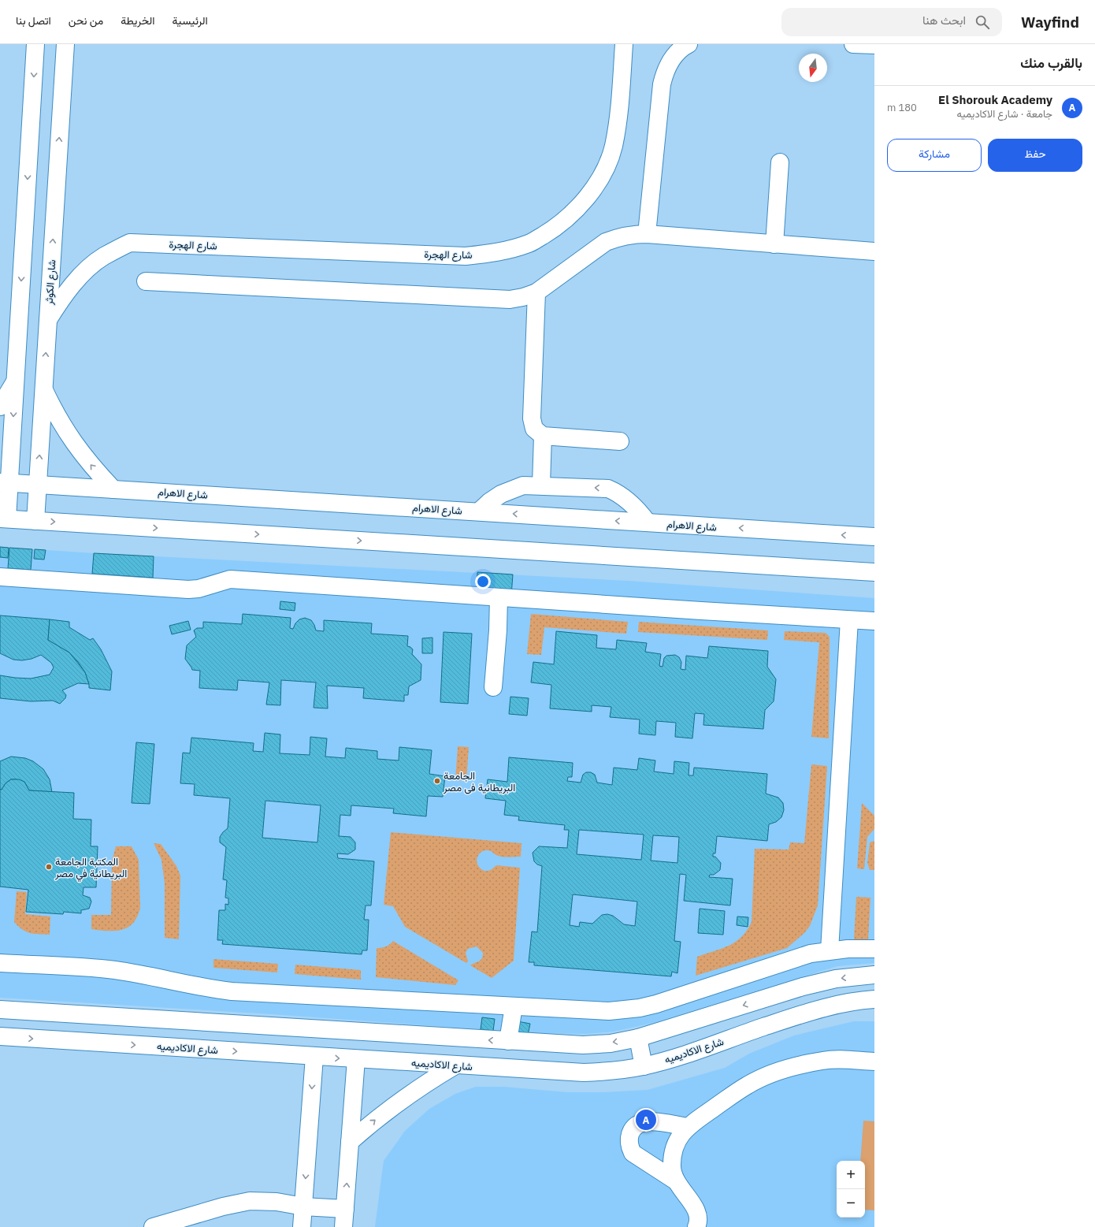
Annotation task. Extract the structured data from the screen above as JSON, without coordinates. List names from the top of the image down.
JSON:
{
  "streets": {
    "street": [
      "شارع الهجرة",
      "شارع الكوثر",
      "شارع الاهرام",
      "شارع الاكاديميه"
    ]
  },
  "crossings": [
    ["شارع الهجرة", "شارع الكوثر"],
    ["شارع الكوثر", "شارع الاهرام"]
  ],
  "places": ["الجامعة البريطانية فى مصر", "المكتبة الجامعة البريطانية في مصر"],
  "north": "bottom",
  "page": {
    "header": "Wayfind",
    "search": "ابحث هنا",
    "nav": [
      "الرئيسية",
      "الخريطة",
      "من نحن",
      "اتصل بنا"
    ],
    "heading": "بالقرب منك",
    "list": [
      {
        "mark": "A",
        "name": "El Shorouk Academy",
        "note": "جامعة · شارع الاكاديميه",
        "value": "180 m"
      }
    ],
    "buttons": ["حفظ", "مشاركة"],
    "pins": "A",
    "map_buttons": ["+", "−"]
  }
}
